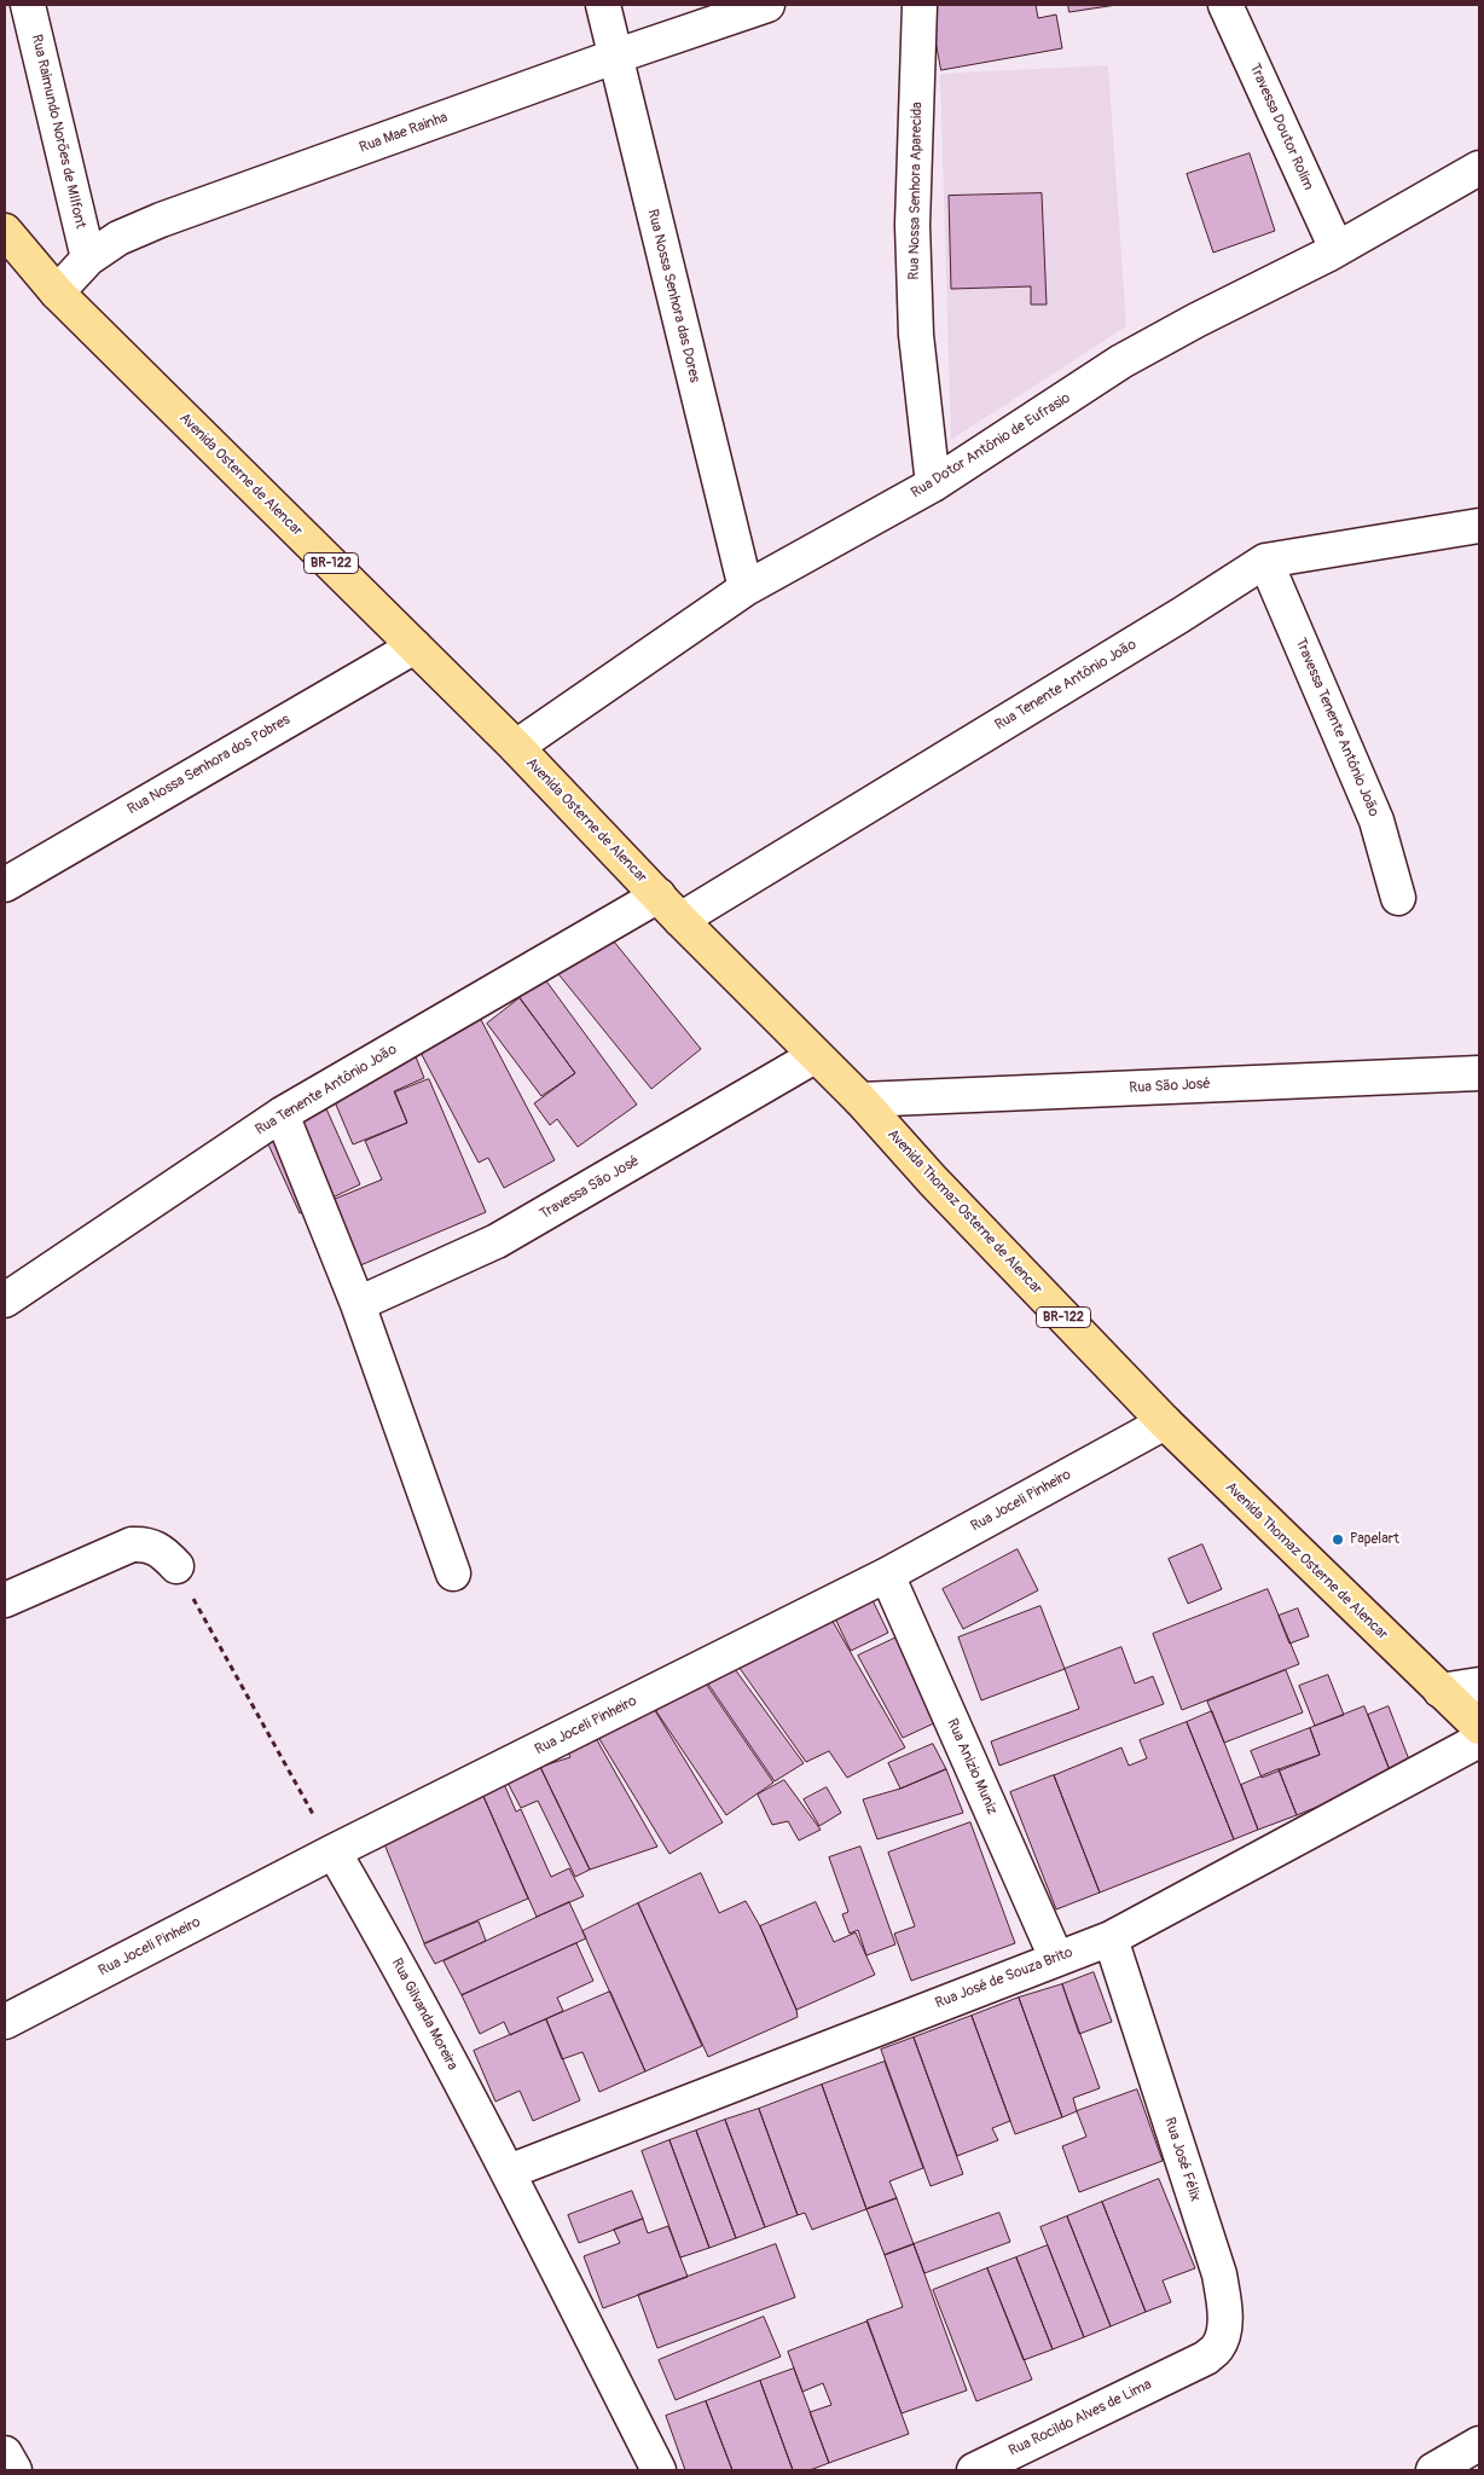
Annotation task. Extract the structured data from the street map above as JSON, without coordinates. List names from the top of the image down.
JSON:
{
  "streets": {
    "highway": ["Avenida Osterne de Alencar", "BR-122", "Avenida Thomaz Osterne de Alencar"],
    "street": [
      "Travessa Doutor Rolim",
      "Rua Raimundo Norões de MIlfont",
      "Rua Mae Rainha",
      "Rua Nossa Senhora Aparecida",
      "Rua Nossa Senhora das Dores",
      "Rua Dotor Antônio de Eufrasio",
      "Rua Tenente Antônio João",
      "Travessa Tenente Antônio João",
      "Rua Nossa Senhora dos Pobres",
      "Rua São José",
      "Travessa São José",
      "Rua Joceli Pinheiro",
      "Rua Anizio Muniz",
      "Rua José de Souza Brito",
      "Rua Gilvanda Moreira",
      "Rua José Félix",
      "Rua Rocildo Alves de Lima"
    ]
  },
  "crossings": [
    ["Travessa Doutor Rolim", "Rua Dotor Antônio de Eufrasio"],
    ["Rua Raimundo Norões de MIlfont", "Rua Mae Rainha"],
    ["Rua Mae Rainha", "Rua Nossa Senhora das Dores"],
    ["Rua Mae Rainha", "Avenida Osterne de Alencar"],
    ["Rua Nossa Senhora Aparecida", "Rua Dotor Antônio de Eufrasio"],
    ["Rua Nossa Senhora das Dores", "Rua Dotor Antônio de Eufrasio"],
    ["Rua Dotor Antônio de Eufrasio", "Avenida Osterne de Alencar"],
    ["Avenida Osterne de Alencar", "Rua Tenente Antônio João"],
    ["Avenida Osterne de Alencar", "Rua Nossa Senhora dos Pobres"],
    ["Avenida Osterne de Alencar", "Avenida Thomaz Osterne de Alencar"],
    ["Rua Tenente Antônio João", "Travessa Tenente Antônio João"],
    ["Rua Tenente Antônio João", "Avenida Thomaz Osterne de Alencar"],
    ["Rua São José", "Avenida Thomaz Osterne de Alencar"],
    ["Travessa São José", "Avenida Thomaz Osterne de Alencar"],
    ["Avenida Thomaz Osterne de Alencar", "Rua Joceli Pinheiro"],
    ["Rua Joceli Pinheiro", "Rua Anizio Muniz"],
    ["Rua Joceli Pinheiro", "Rua Gilvanda Moreira"],
    ["Rua Anizio Muniz", "Rua José de Souza Brito"],
    ["Rua José de Souza Brito", "Rua Gilvanda Moreira"],
    ["Rua José de Souza Brito", "Rua José Félix"],
    ["Rua José Félix", "Rua Rocildo Alves de Lima"]
  ],
  "places": ["Papelart"]
}
